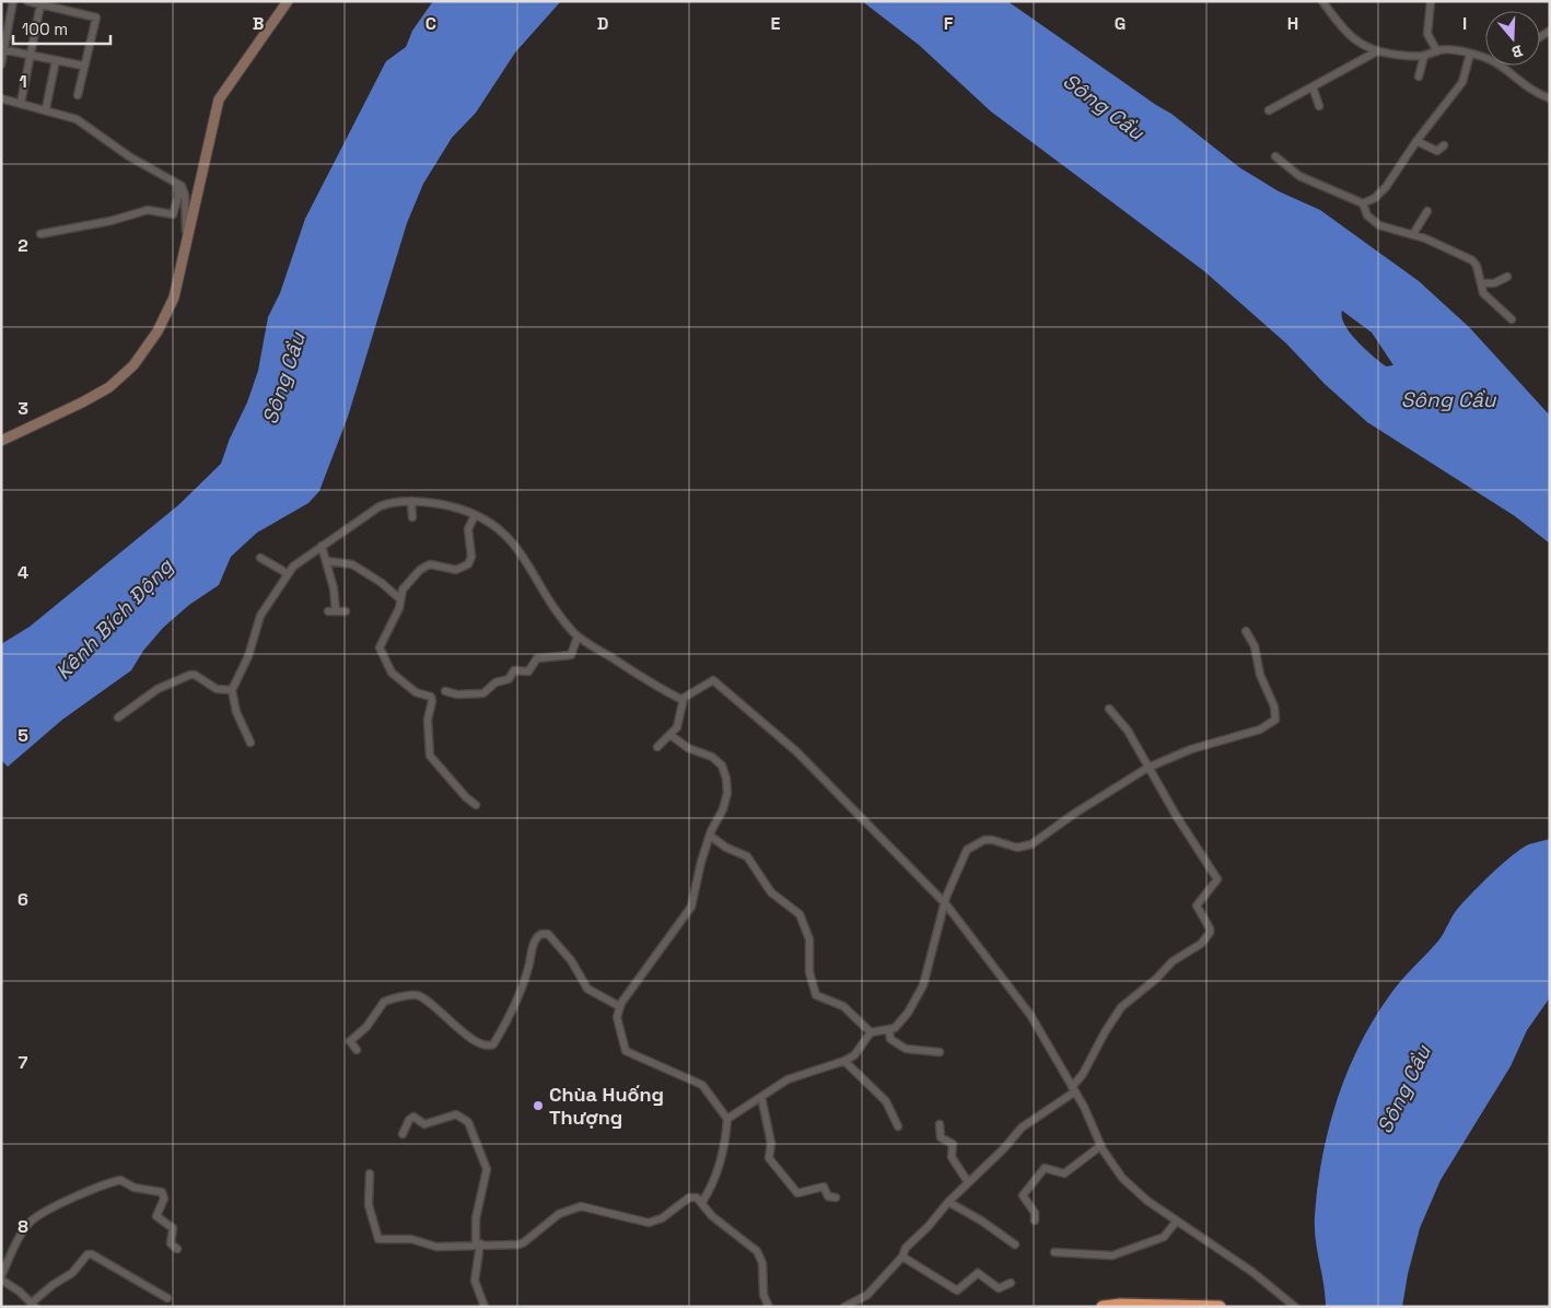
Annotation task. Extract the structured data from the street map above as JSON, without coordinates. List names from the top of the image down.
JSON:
{
  "water": ["Sông Cầu", "Kênh Bích Động"],
  "places": ["Chùa Huống Thượng"],
  "scale_bar": "100 m",
  "north": "bottom",
  "grid": {
    "columns": [
      "B",
      "C",
      "D",
      "E",
      "F",
      "G",
      "H",
      "I"
    ],
    "rows": [
      "1",
      "2",
      "3",
      "4",
      "5",
      "6",
      "7",
      "8"
    ]
  }
}
